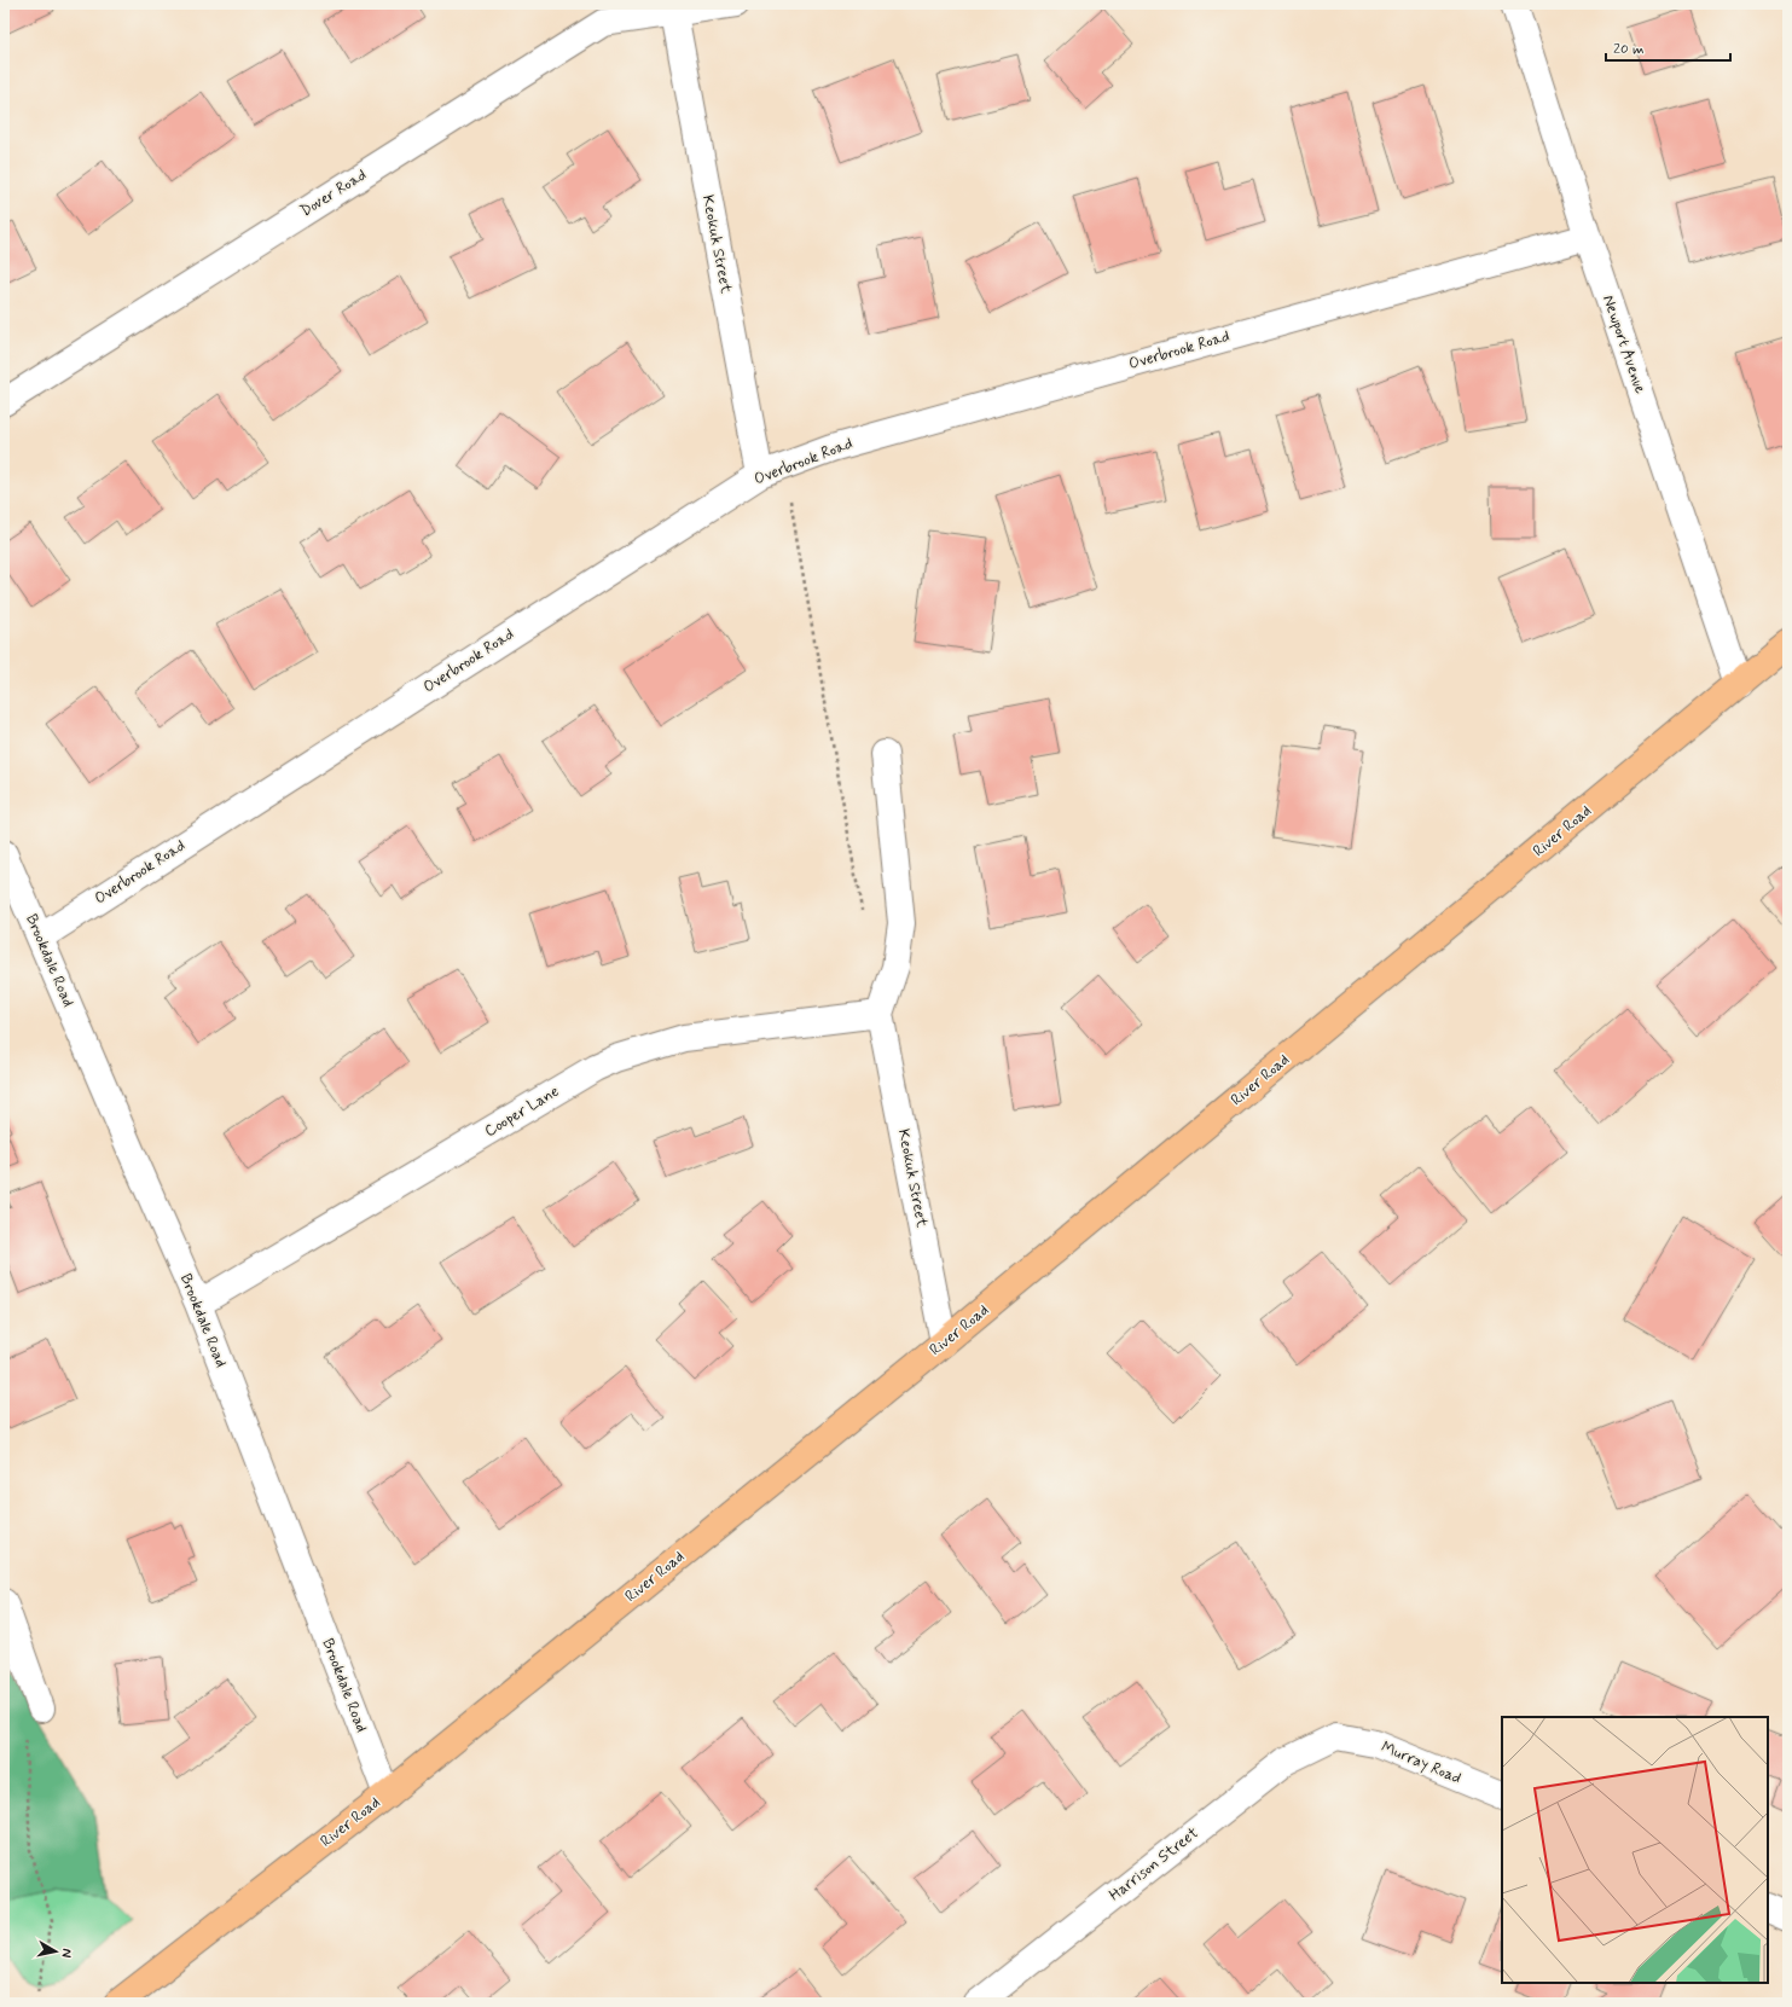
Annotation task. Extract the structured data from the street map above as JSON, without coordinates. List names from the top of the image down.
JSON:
{
  "streets": {
    "main road": ["River Road"],
    "street": [
      "Dover Road",
      "Keokuk Street",
      "Newport Avenue",
      "Overbrook Road",
      "Brookdale Road",
      "Cooper Lane",
      "Murray Road",
      "Harrison Street"
    ]
  },
  "crossings": [
    ["Dover Road", "Keokuk Street"],
    ["Keokuk Street", "Overbrook Road"],
    ["Keokuk Street", "River Road"],
    ["Keokuk Street", "Cooper Lane"],
    ["Newport Avenue", "Overbrook Road"],
    ["Newport Avenue", "River Road"],
    ["Overbrook Road", "Brookdale Road"],
    ["River Road", "Brookdale Road"],
    ["Brookdale Road", "Cooper Lane"],
    ["Murray Road", "Harrison Street"]
  ],
  "scale_bar": "20 m",
  "north": "right"
}
